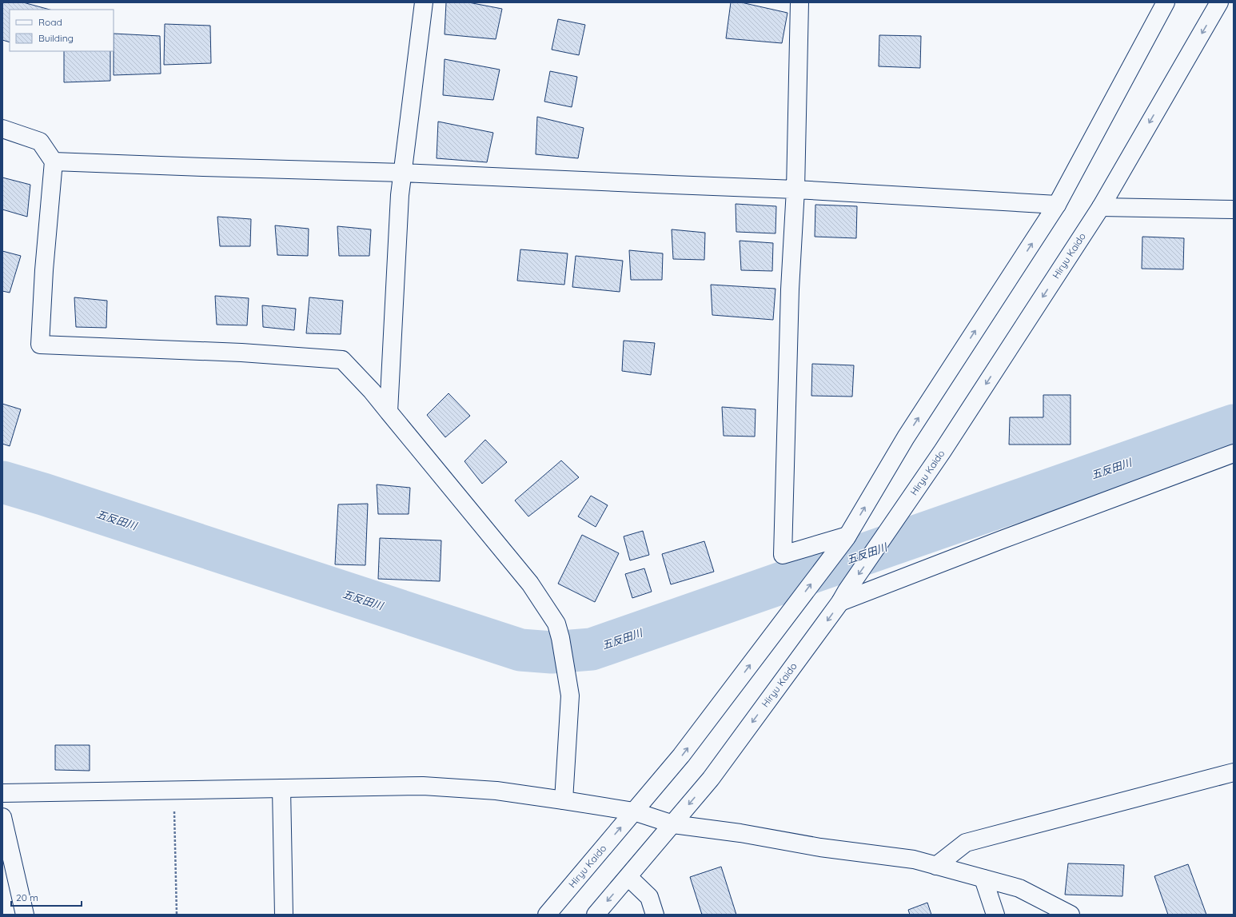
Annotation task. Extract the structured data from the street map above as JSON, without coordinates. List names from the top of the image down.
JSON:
{
  "streets": {
    "main road": ["Hiryu Kaido"]
  },
  "water": ["五反田川"],
  "legend": ["Road", "Building"],
  "scale_bar": "20 m"
}
